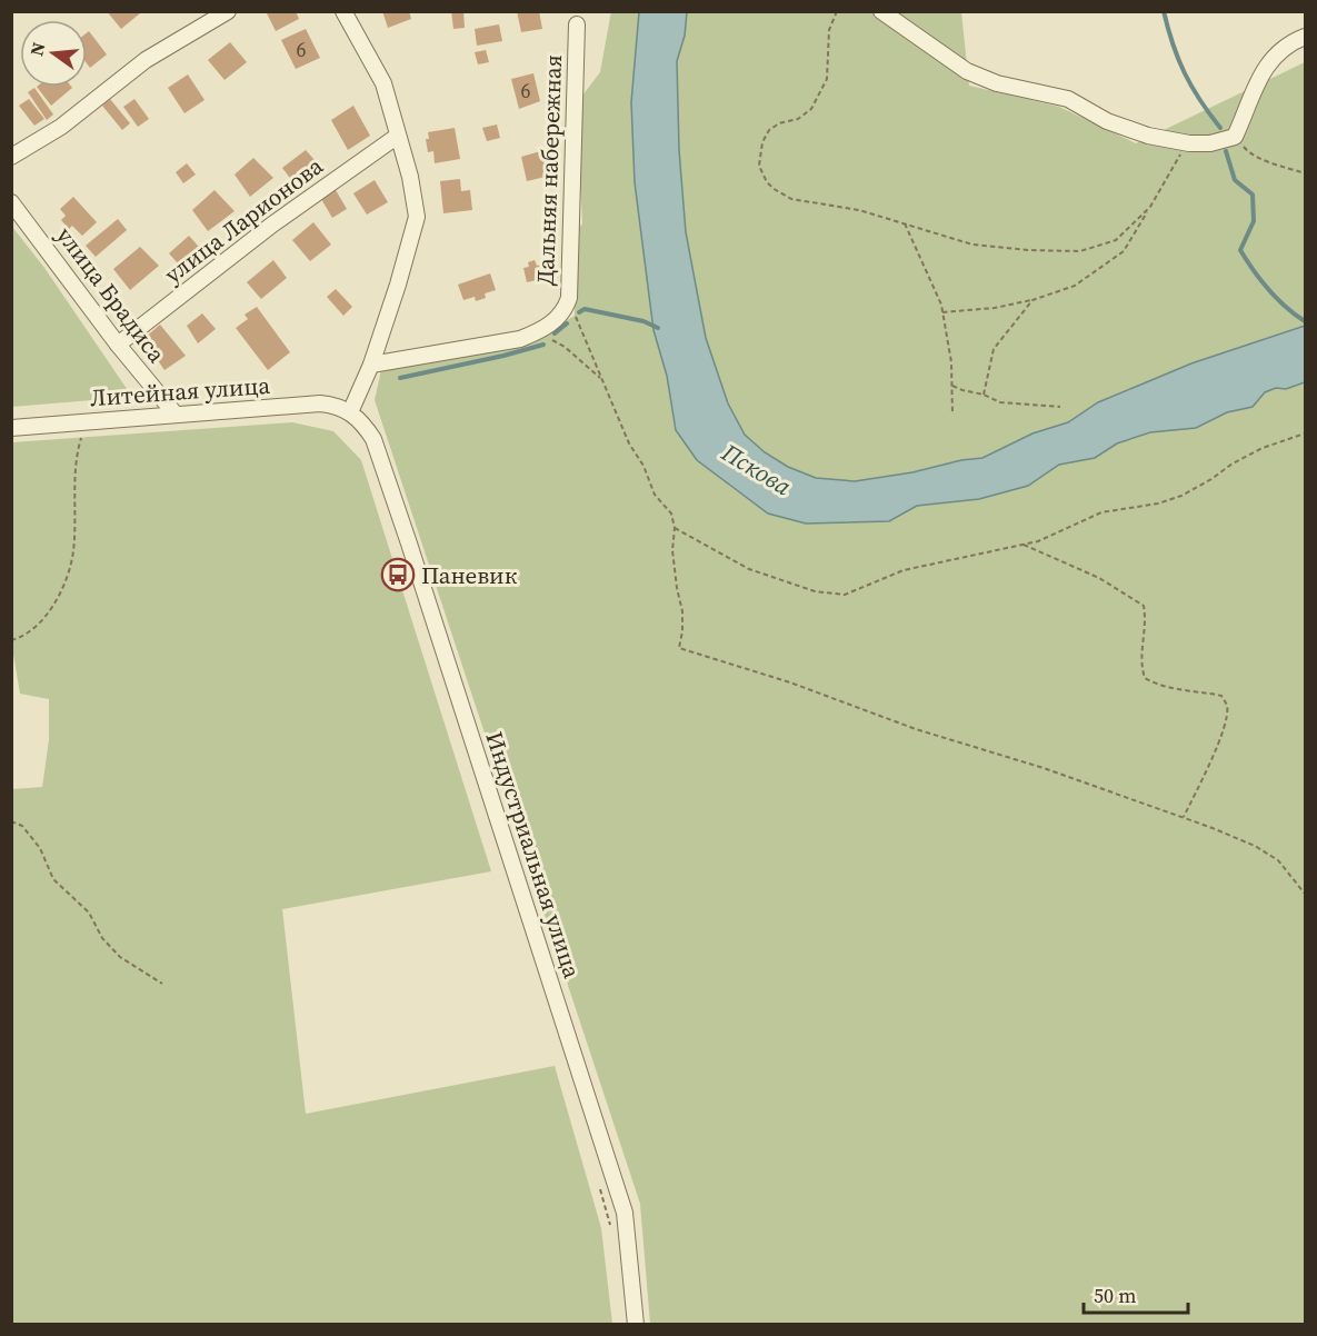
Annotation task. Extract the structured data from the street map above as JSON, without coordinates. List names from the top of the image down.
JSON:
{
  "streets": {
    "street": [
      "Дальняя набережная",
      "улица Ларионова",
      "улица Брадиса",
      "Литейная улица",
      "Индустриальная улица"
    ]
  },
  "crossings": [
    ["улица Ларионова", "улица Брадиса"],
    ["улица Брадиса", "Литейная улица"],
    ["Литейная улица", "Индустриальная улица"]
  ],
  "water": ["Пскова"],
  "places": {
    "bus stop": ["Паневик"]
  },
  "house_numbers": ["6", "6"],
  "scale_bar": "50 m",
  "north": "left"
}
